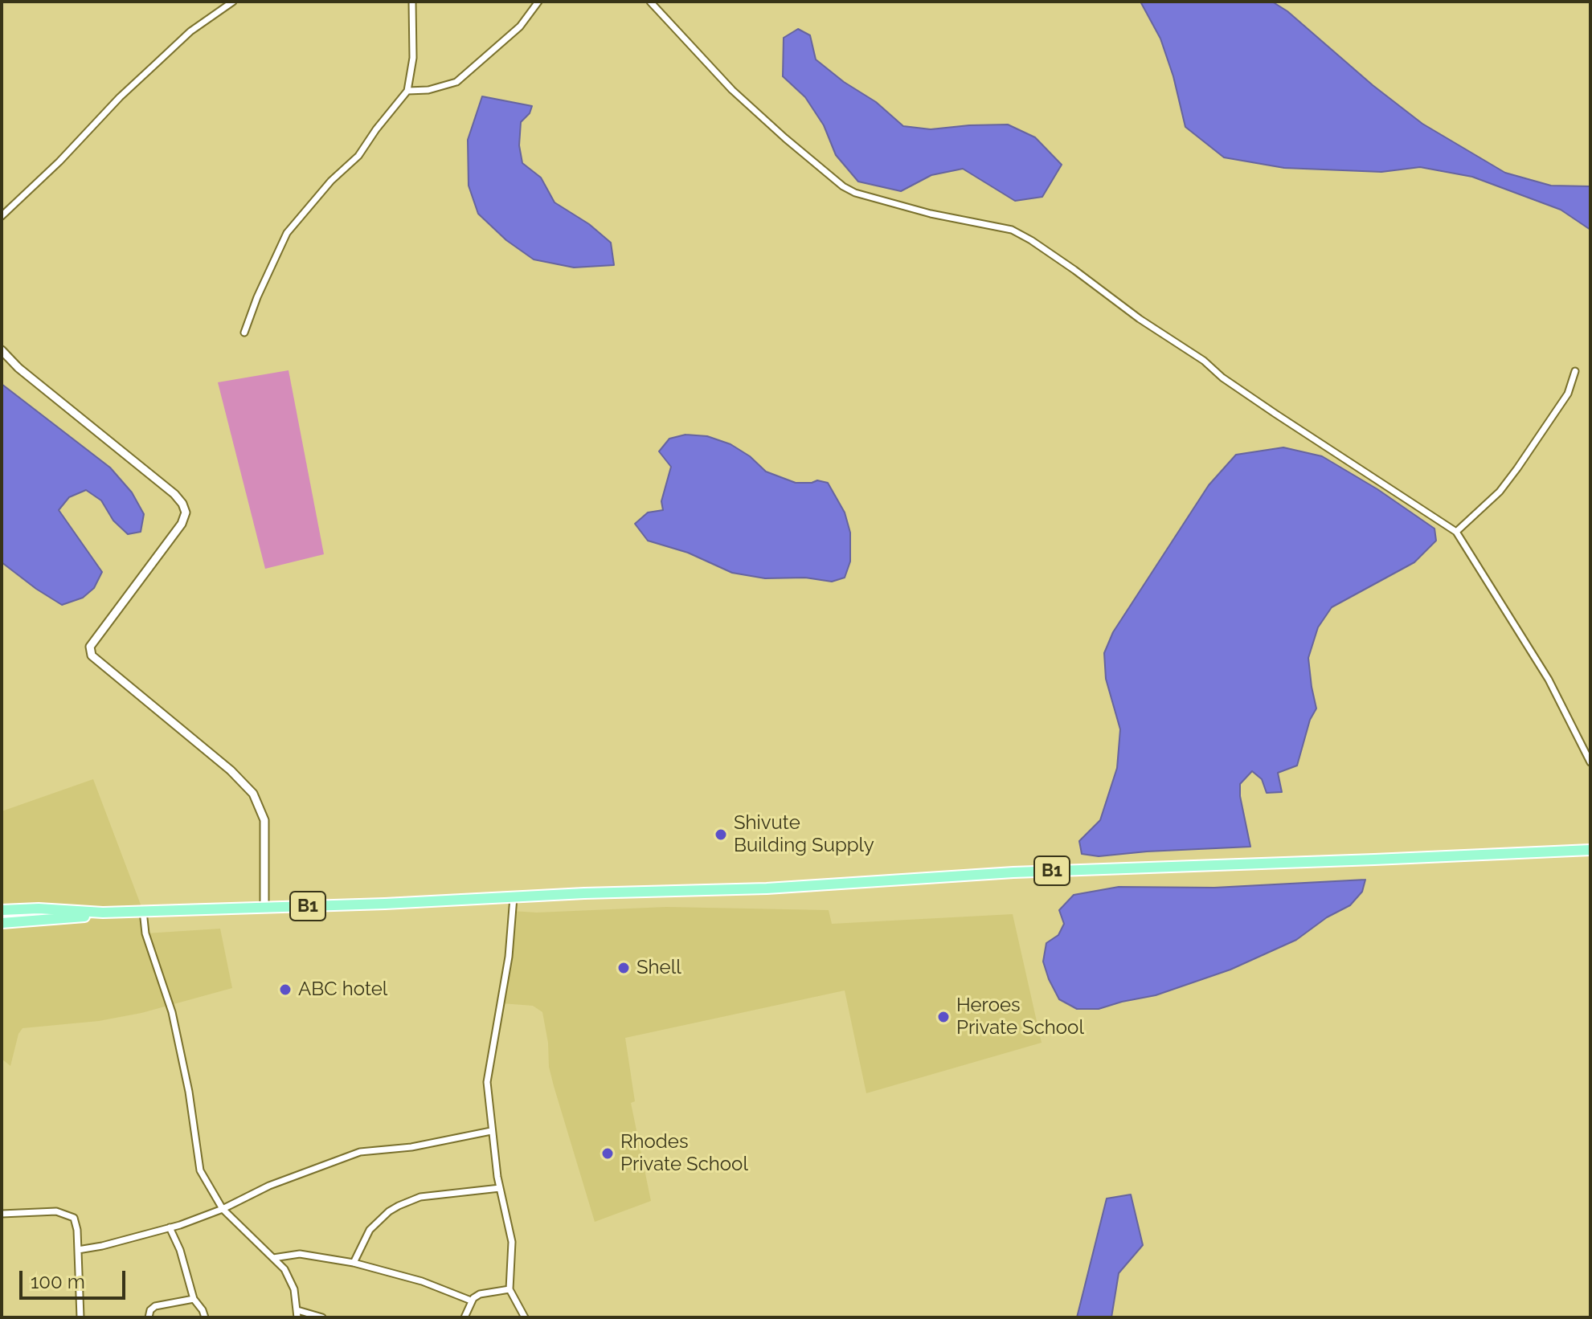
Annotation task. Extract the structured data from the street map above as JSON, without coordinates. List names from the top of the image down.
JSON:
{
  "streets": {
    "main road": ["B1"]
  },
  "places": [
    "Shivute Building Supply",
    "Shell",
    "ABC hotel",
    "Heroes Private School",
    "Rhodes Private School"
  ],
  "scale_bar": "100 m"
}
